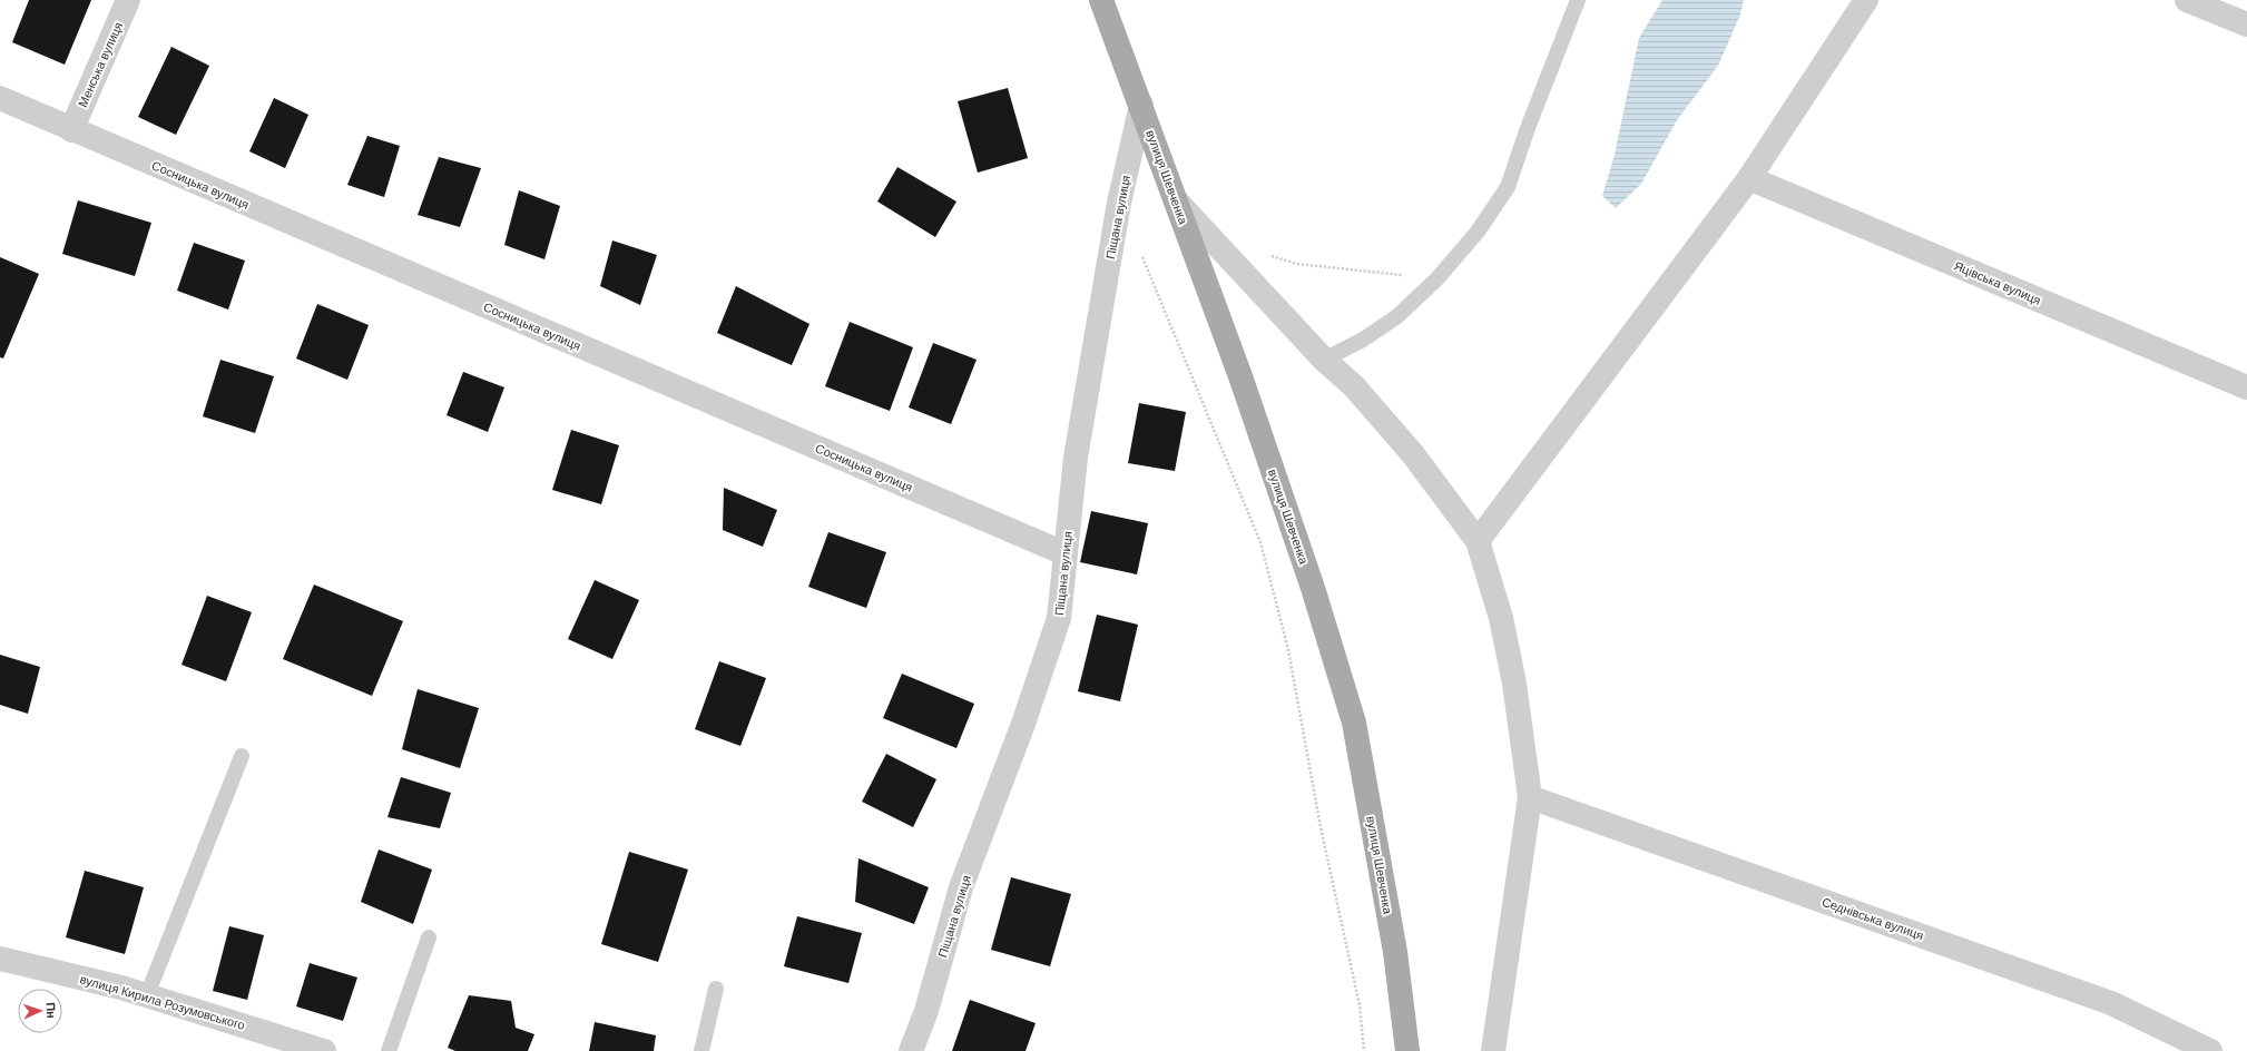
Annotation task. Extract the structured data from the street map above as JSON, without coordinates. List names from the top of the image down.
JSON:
{
  "streets": {
    "main road": ["вулиця Шевченка"],
    "street": [
      "Менська вулиця",
      "Сосницька вулиця",
      "Піщана вулиця",
      "Яцівська вулиця",
      "Седнівська вулиця",
      "вулиця Кирила Розумовського"
    ]
  },
  "crossings": [
    ["Менська вулиця", "Сосницька вулиця"],
    ["вулиця Шевченка", "Піщана вулиця"],
    ["Сосницька вулиця", "Піщана вулиця"]
  ],
  "north": "right"
}
